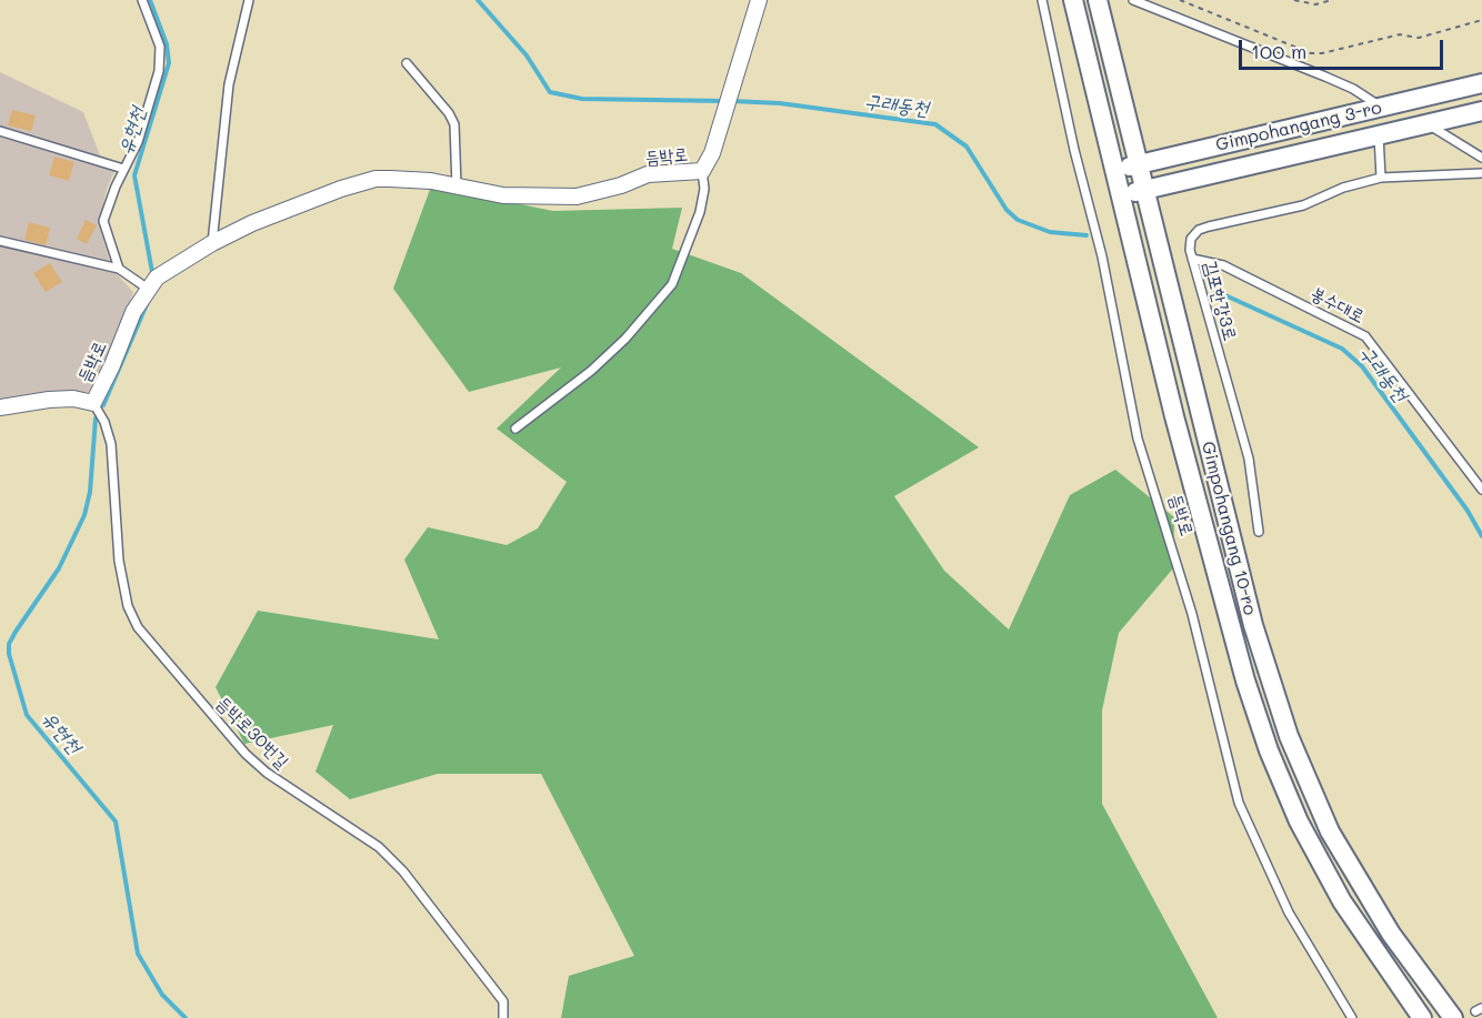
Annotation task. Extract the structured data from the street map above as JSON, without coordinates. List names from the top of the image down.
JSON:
{
  "streets": {
    "street": ["Gimpohangang 3-ro", "듬박로", "Gimpohangang 10-ro"],
    "lane": ["김포한강3로", "봉수대로", "듬박로30번길"]
  },
  "crossings": [
    ["Gimpohangang 3-ro", "Gimpohangang 10-ro"],
    ["듬박로", "듬박로30번길"],
    ["김포한강3로", "봉수대로"]
  ],
  "water": ["구래동천", "유현천"],
  "scale_bar": "100 m"
}
